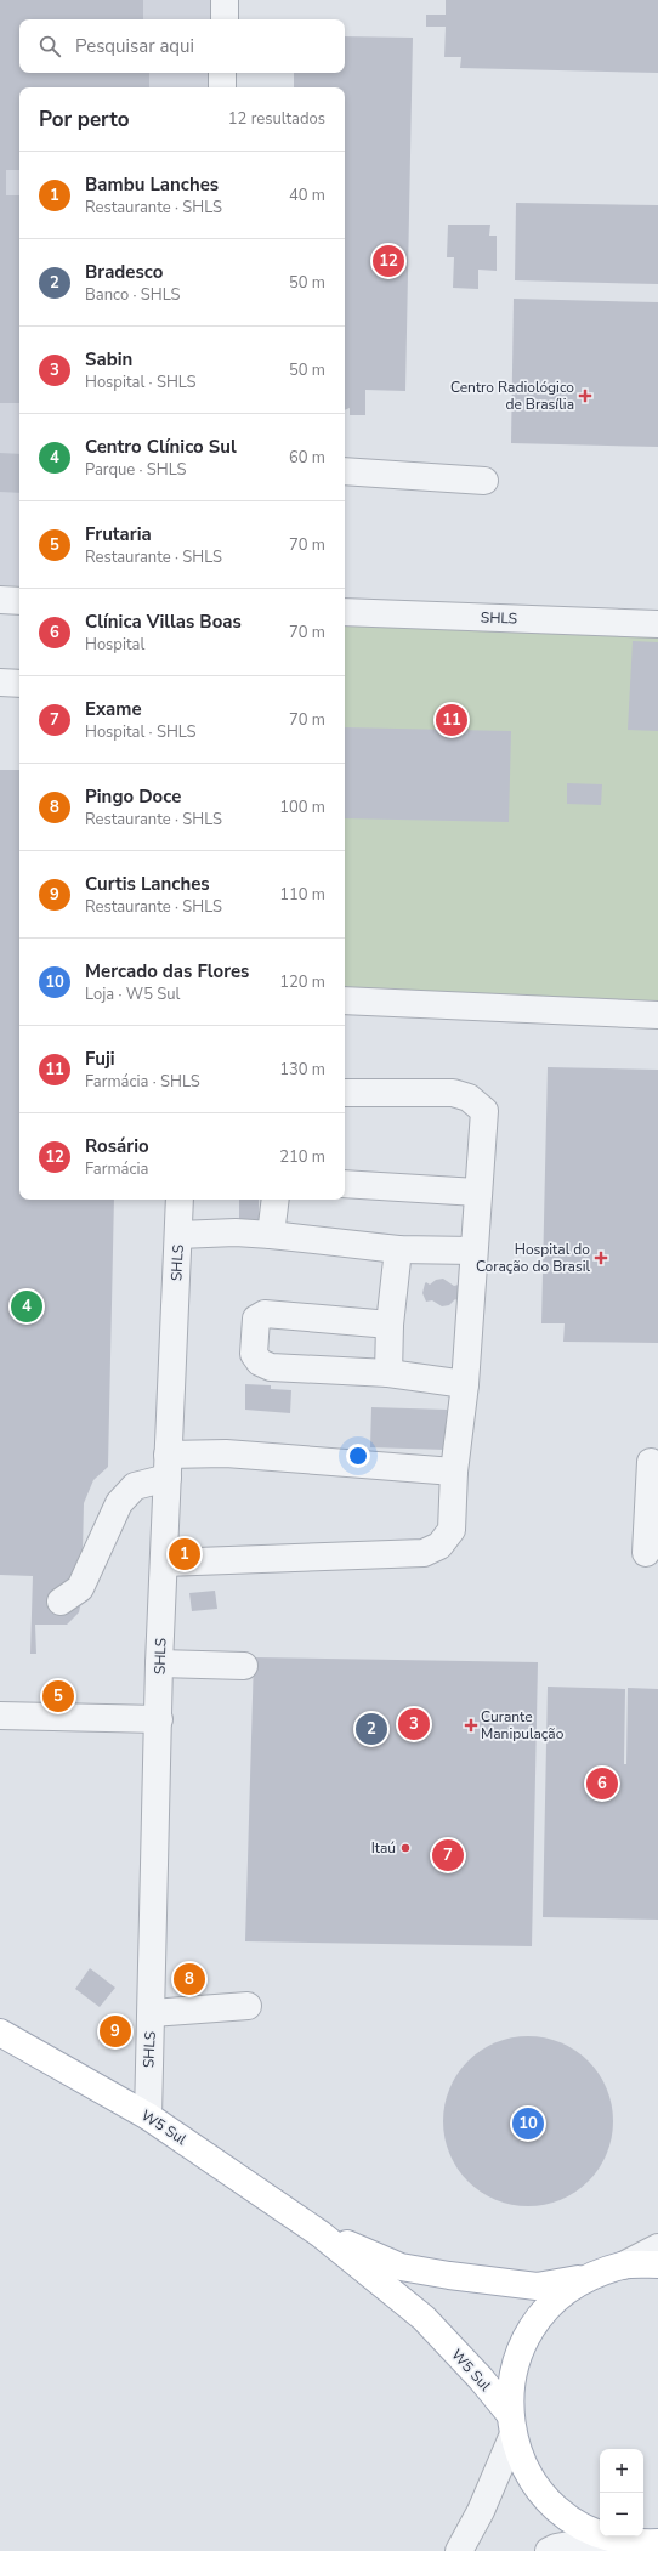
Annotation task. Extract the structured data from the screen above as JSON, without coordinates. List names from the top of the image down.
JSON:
{
  "streets": {
    "main road": ["W5 Sul"],
    "street": ["SHLS"]
  },
  "crossings": [
    ["SHLS", "W5 Sul"]
  ],
  "places": {
    "health": ["Centro Radiológico de Brasília", "Hospital do Coração do Brasil", "Curante Manipulação"],
    "other": ["Itaú"]
  },
  "page": {
    "search": "Pesquisar aqui",
    "heading": ["Por perto", "12 resultados"],
    "list": [
      {
        "mark": "1",
        "name": "Bambu Lanches",
        "note": "Restaurante · SHLS",
        "value": "40 m"
      },
      {
        "mark": "2",
        "name": "Bradesco",
        "note": "Banco · SHLS",
        "value": "50 m"
      },
      {
        "mark": "3",
        "name": "Sabin",
        "note": "Hospital · SHLS",
        "value": "50 m"
      },
      {
        "mark": "4",
        "name": "Centro Clínico Sul",
        "note": "Parque · SHLS",
        "value": "60 m"
      },
      {
        "mark": "5",
        "name": "Frutaria",
        "note": "Restaurante · SHLS",
        "value": "70 m"
      },
      {
        "mark": "6",
        "name": "Clínica Villas Boas",
        "note": "Hospital",
        "value": "70 m"
      },
      {
        "mark": "7",
        "name": "Exame",
        "note": "Hospital · SHLS",
        "value": "70 m"
      },
      {
        "mark": "8",
        "name": "Pingo Doce",
        "note": "Restaurante · SHLS",
        "value": "100 m"
      },
      {
        "mark": "9",
        "name": "Curtis Lanches",
        "note": "Restaurante · SHLS",
        "value": "110 m"
      },
      {
        "mark": "10",
        "name": "Mercado das Flores",
        "note": "Loja · W5 Sul",
        "value": "120 m"
      },
      {
        "mark": "11",
        "name": "Fuji",
        "note": "Farmácia · SHLS",
        "value": "130 m"
      },
      {
        "mark": "12",
        "name": "Rosário",
        "note": "Farmácia",
        "value": "210 m"
      }
    ],
    "pins": [
      "12",
      "11",
      "4",
      "1",
      "5",
      "3",
      "2",
      "6",
      "7",
      "8",
      "9",
      "10"
    ],
    "map_buttons": ["+", "−"]
  }
}
